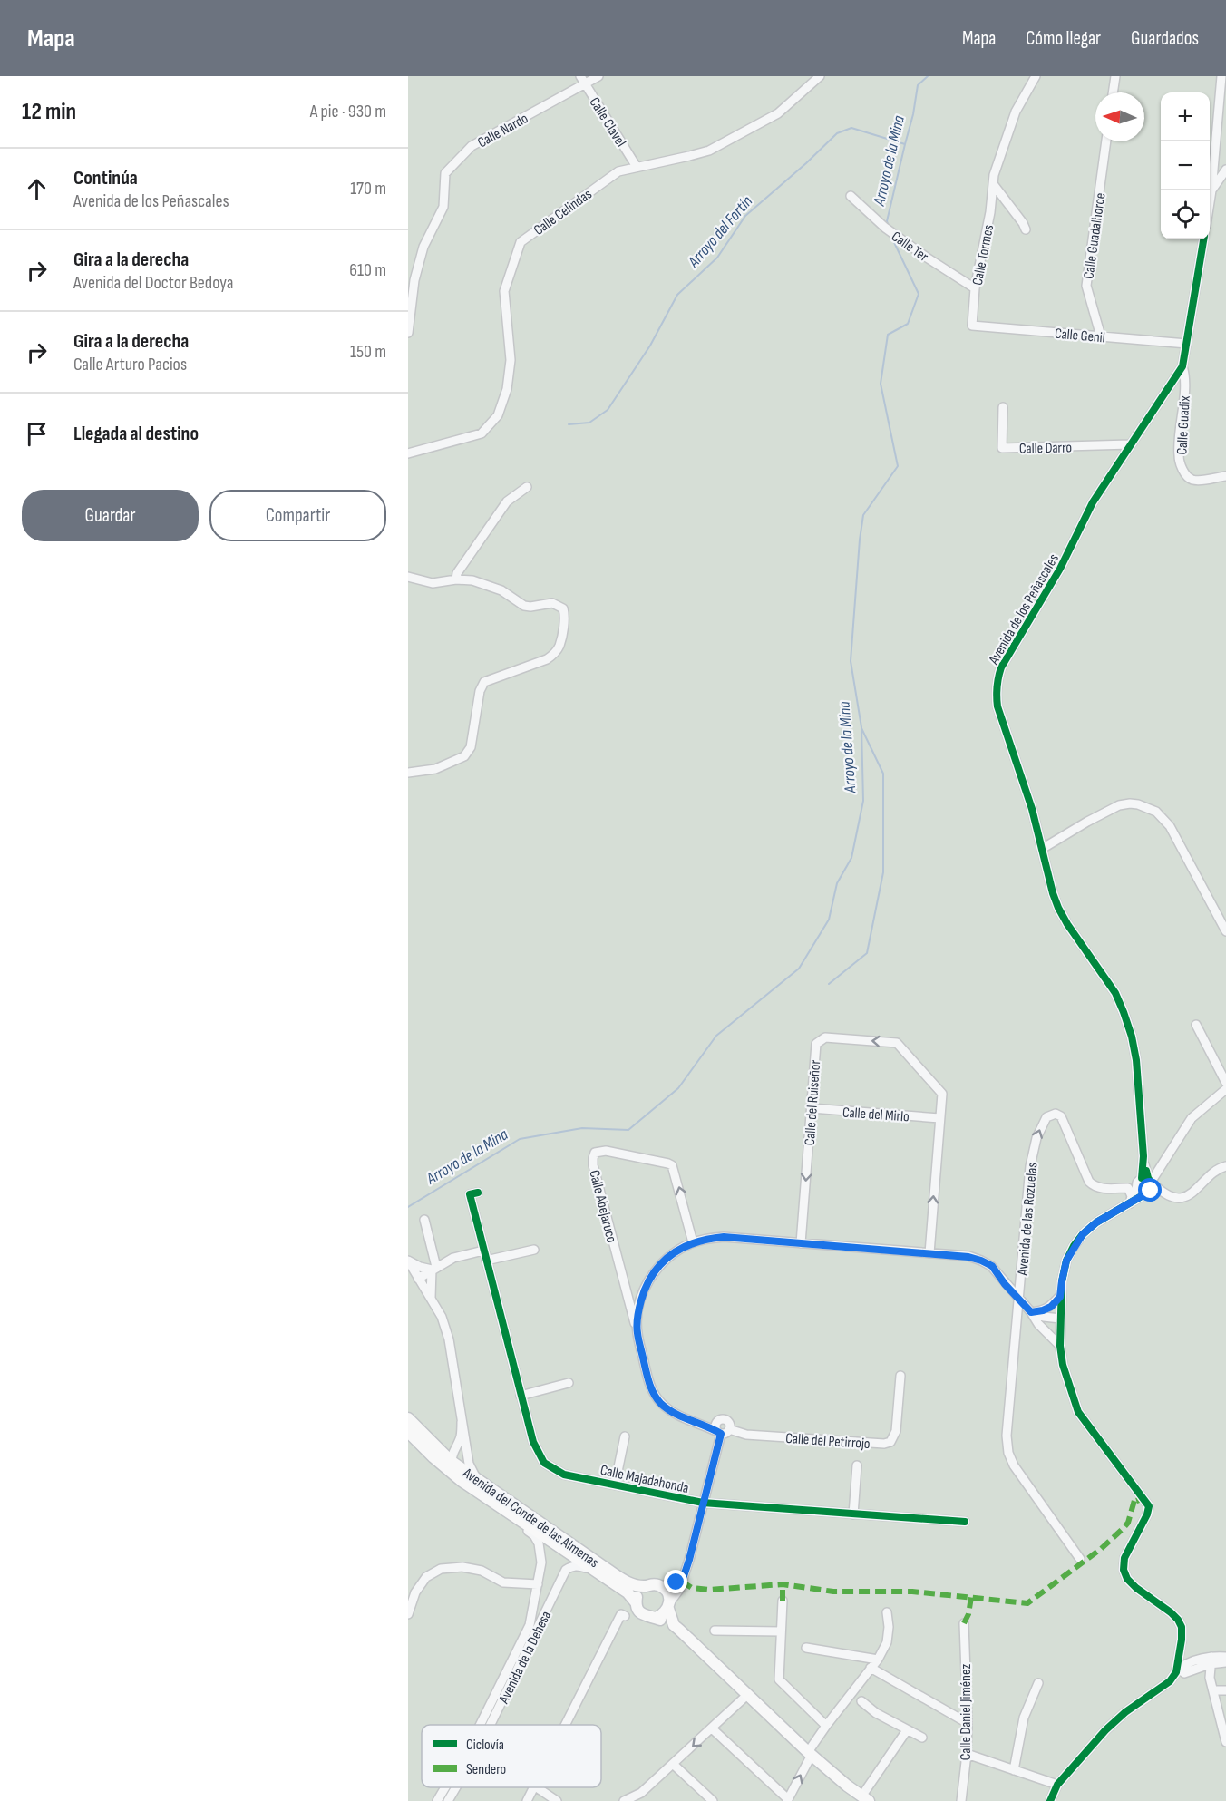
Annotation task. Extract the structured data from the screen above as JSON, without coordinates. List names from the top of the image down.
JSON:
{
  "streets": {
    "main road": ["Avenida del Conde de las Almenas"],
    "street": [
      "Calle Clavel",
      "Calle Nardo",
      "Calle Celindas",
      "Calle Guadalhorce",
      "Calle Ter",
      "Calle Tormes",
      "Calle Genil",
      "Calle Guadix",
      "Calle Darro",
      "Avenida de los Peñascales",
      "Calle del Ruiseñor",
      "Calle del Mirlo",
      "Calle Abejaruco",
      "Avenida de las Rozuelas",
      "Calle del Petirrojo",
      "Calle Majadahonda",
      "Avenida de la Dehesa",
      "Calle Daniel Jiménez"
    ]
  },
  "crossings": [
    ["Calle Clavel", "Calle Nardo"],
    ["Calle Clavel", "Calle Celindas"],
    ["Calle Guadalhorce", "Calle Genil"],
    ["Calle Ter", "Calle Tormes"],
    ["Calle Tormes", "Calle Genil"],
    ["Calle Genil", "Avenida de los Peñascales"],
    ["Calle Guadix", "Avenida de los Peñascales"],
    ["Calle Darro", "Avenida de los Peñascales"],
    ["Calle del Ruiseñor", "Calle del Mirlo"],
    ["Calle Abejaruco", "Calle del Petirrojo"],
    ["Avenida del Conde de las Almenas", "Avenida de la Dehesa"]
  ],
  "water": ["Arroyo de la Mina", "Arroyo del Fortín"],
  "legend": ["Ciclovía", "Sendero"],
  "north": "left",
  "page": {
    "header": "Mapa",
    "nav": ["Mapa", "Cómo llegar", "Guardados"],
    "heading": ["12 min", "A pie · 930 m"],
    "map_buttons": ["+", "−"],
    "list": [
      ["Continúa", "Avenida de los Peñascales", "170 m"],
      ["Gira a la derecha", "Avenida del Doctor Bedoya", "610 m"],
      ["Gira a la derecha", "Calle Arturo Pacios", "150 m"],
      "Llegada al destino"
    ],
    "buttons": ["Guardar", "Compartir"]
  }
}
